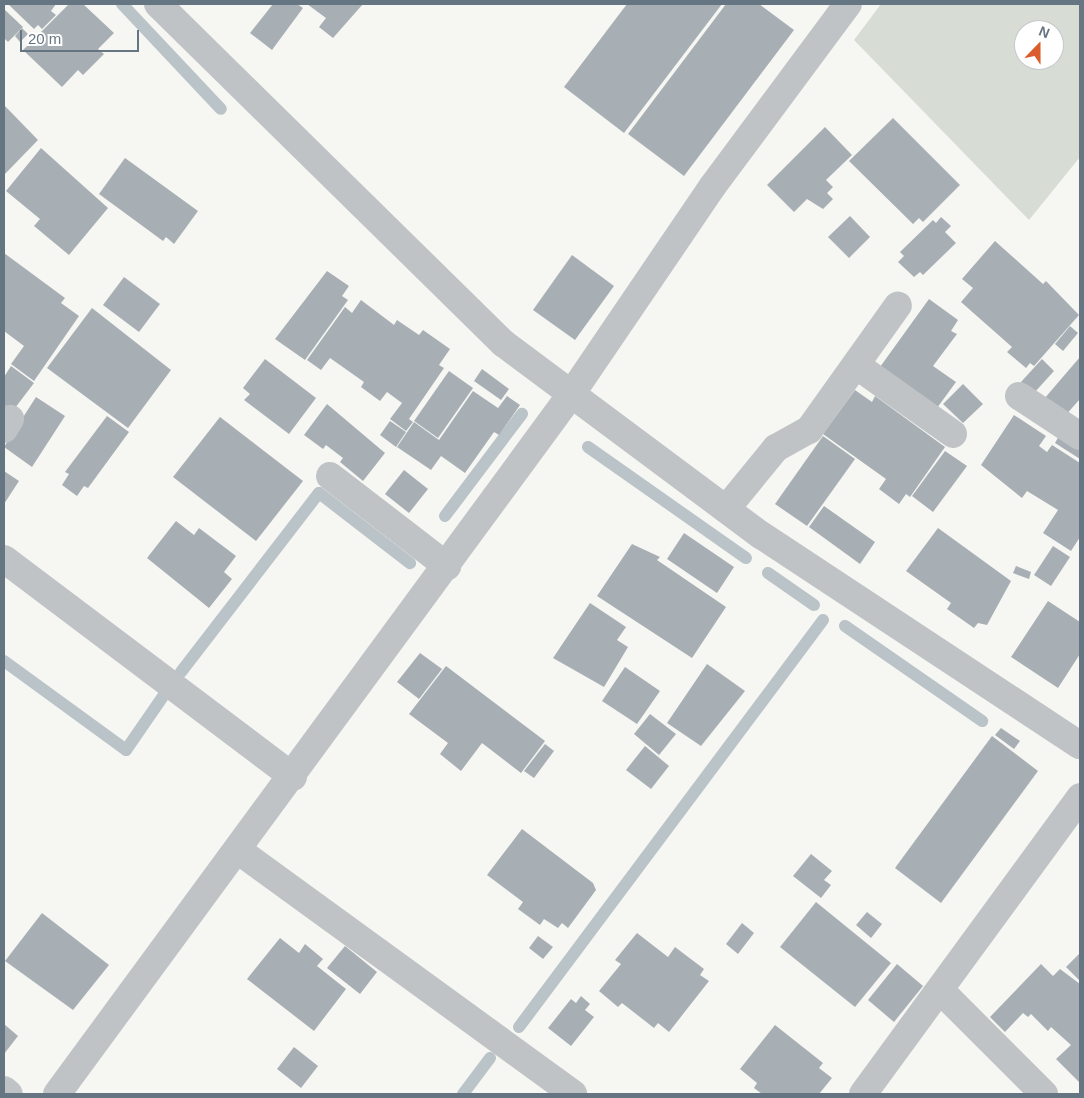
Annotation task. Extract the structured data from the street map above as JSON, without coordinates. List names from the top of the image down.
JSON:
{
  "scale_bar": "20 m",
  "north": "top"
}
